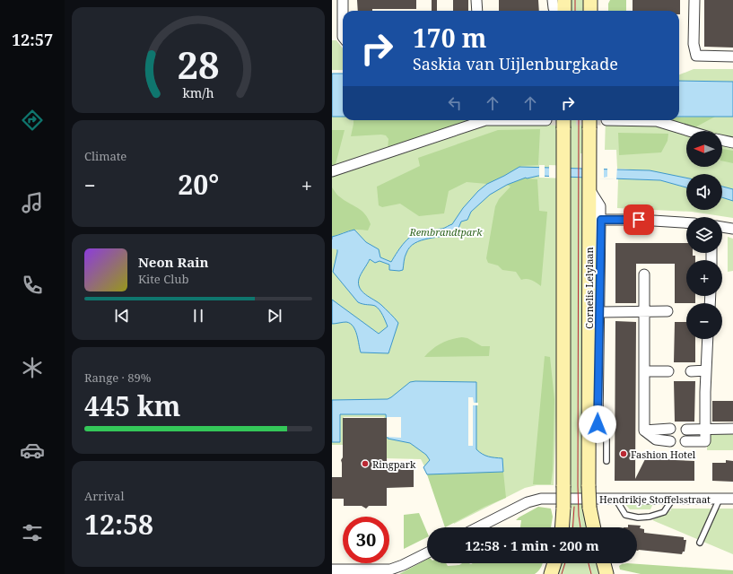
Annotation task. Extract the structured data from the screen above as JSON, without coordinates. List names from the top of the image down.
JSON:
{
  "streets": {
    "main road": ["Cornelis Lelylaan"],
    "street": ["Hendrikje Stoffelsstraat"]
  },
  "parks": ["Rembrandtpark"],
  "places": ["Fashion Hotel", "Ringpark"],
  "north": "left",
  "page": {
    "tabs": "12:57",
    "turn": ["170 m", "Saskia van Uijlenburgkade"],
    "tile": [
      "Climate",
      ["Range · 89%", "445 km"],
      ["Arrival", "12:58"]
    ],
    "map_buttons": ["+", "−"],
    "heat": ["−", "20°", "+"],
    "song": ["Neon Rain", "Kite Club"],
    "limit": "30",
    "trip": "12:58 · 1 min · 200 m",
    "gauge": ["28", "km/h"]
  }
}
